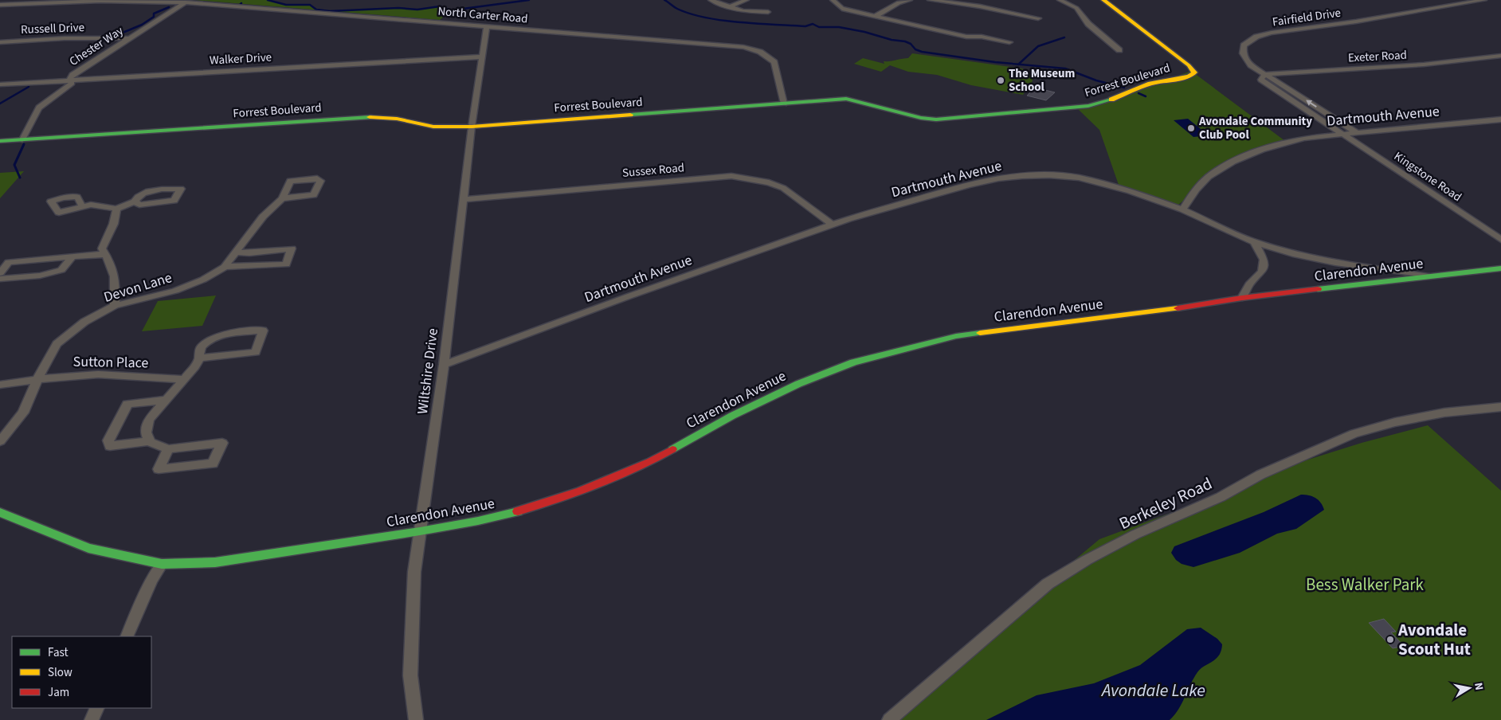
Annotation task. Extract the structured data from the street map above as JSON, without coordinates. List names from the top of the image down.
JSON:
{
  "streets": {
    "street": [
      "North Carter Road",
      "Fairfield Drive",
      "Russell Drive",
      "Chester Way",
      "Exeter Road",
      "Walker Drive",
      "Forrest Boulevard",
      "Dartmouth Avenue",
      "Sussex Road",
      "Kingstone Road",
      "Clarendon Avenue",
      "Devon Lane",
      "Sutton Place",
      "Wiltshire Drive",
      "Berkeley Road"
    ]
  },
  "crossings": [
    ["North Carter Road", "Chester Way"],
    ["North Carter Road", "Forrest Boulevard"],
    ["North Carter Road", "Wiltshire Drive"],
    ["Fairfield Drive", "Exeter Road"],
    ["Fairfield Drive", "Dartmouth Avenue"],
    ["Fairfield Drive", "Kingstone Road"],
    ["Russell Drive", "Chester Way"],
    ["Chester Way", "Walker Drive"],
    ["Chester Way", "Forrest Boulevard"],
    ["Exeter Road", "Kingstone Road"],
    ["Walker Drive", "Wiltshire Drive"],
    ["Forrest Boulevard", "Wiltshire Drive"],
    ["Dartmouth Avenue", "Sussex Road"],
    ["Dartmouth Avenue", "Kingstone Road"],
    ["Dartmouth Avenue", "Wiltshire Drive"],
    ["Sussex Road", "Wiltshire Drive"],
    ["Clarendon Avenue", "Wiltshire Drive"],
    ["Devon Lane", "Sutton Place"]
  ],
  "water": ["Avondale Lake"],
  "parks": ["Bess Walker Park"],
  "places": ["The Museum School", "Avondale Community Club Pool", "Avondale Scout Hut"],
  "legend": ["Fast", "Slow", "Jam"],
  "north": "right"
}
